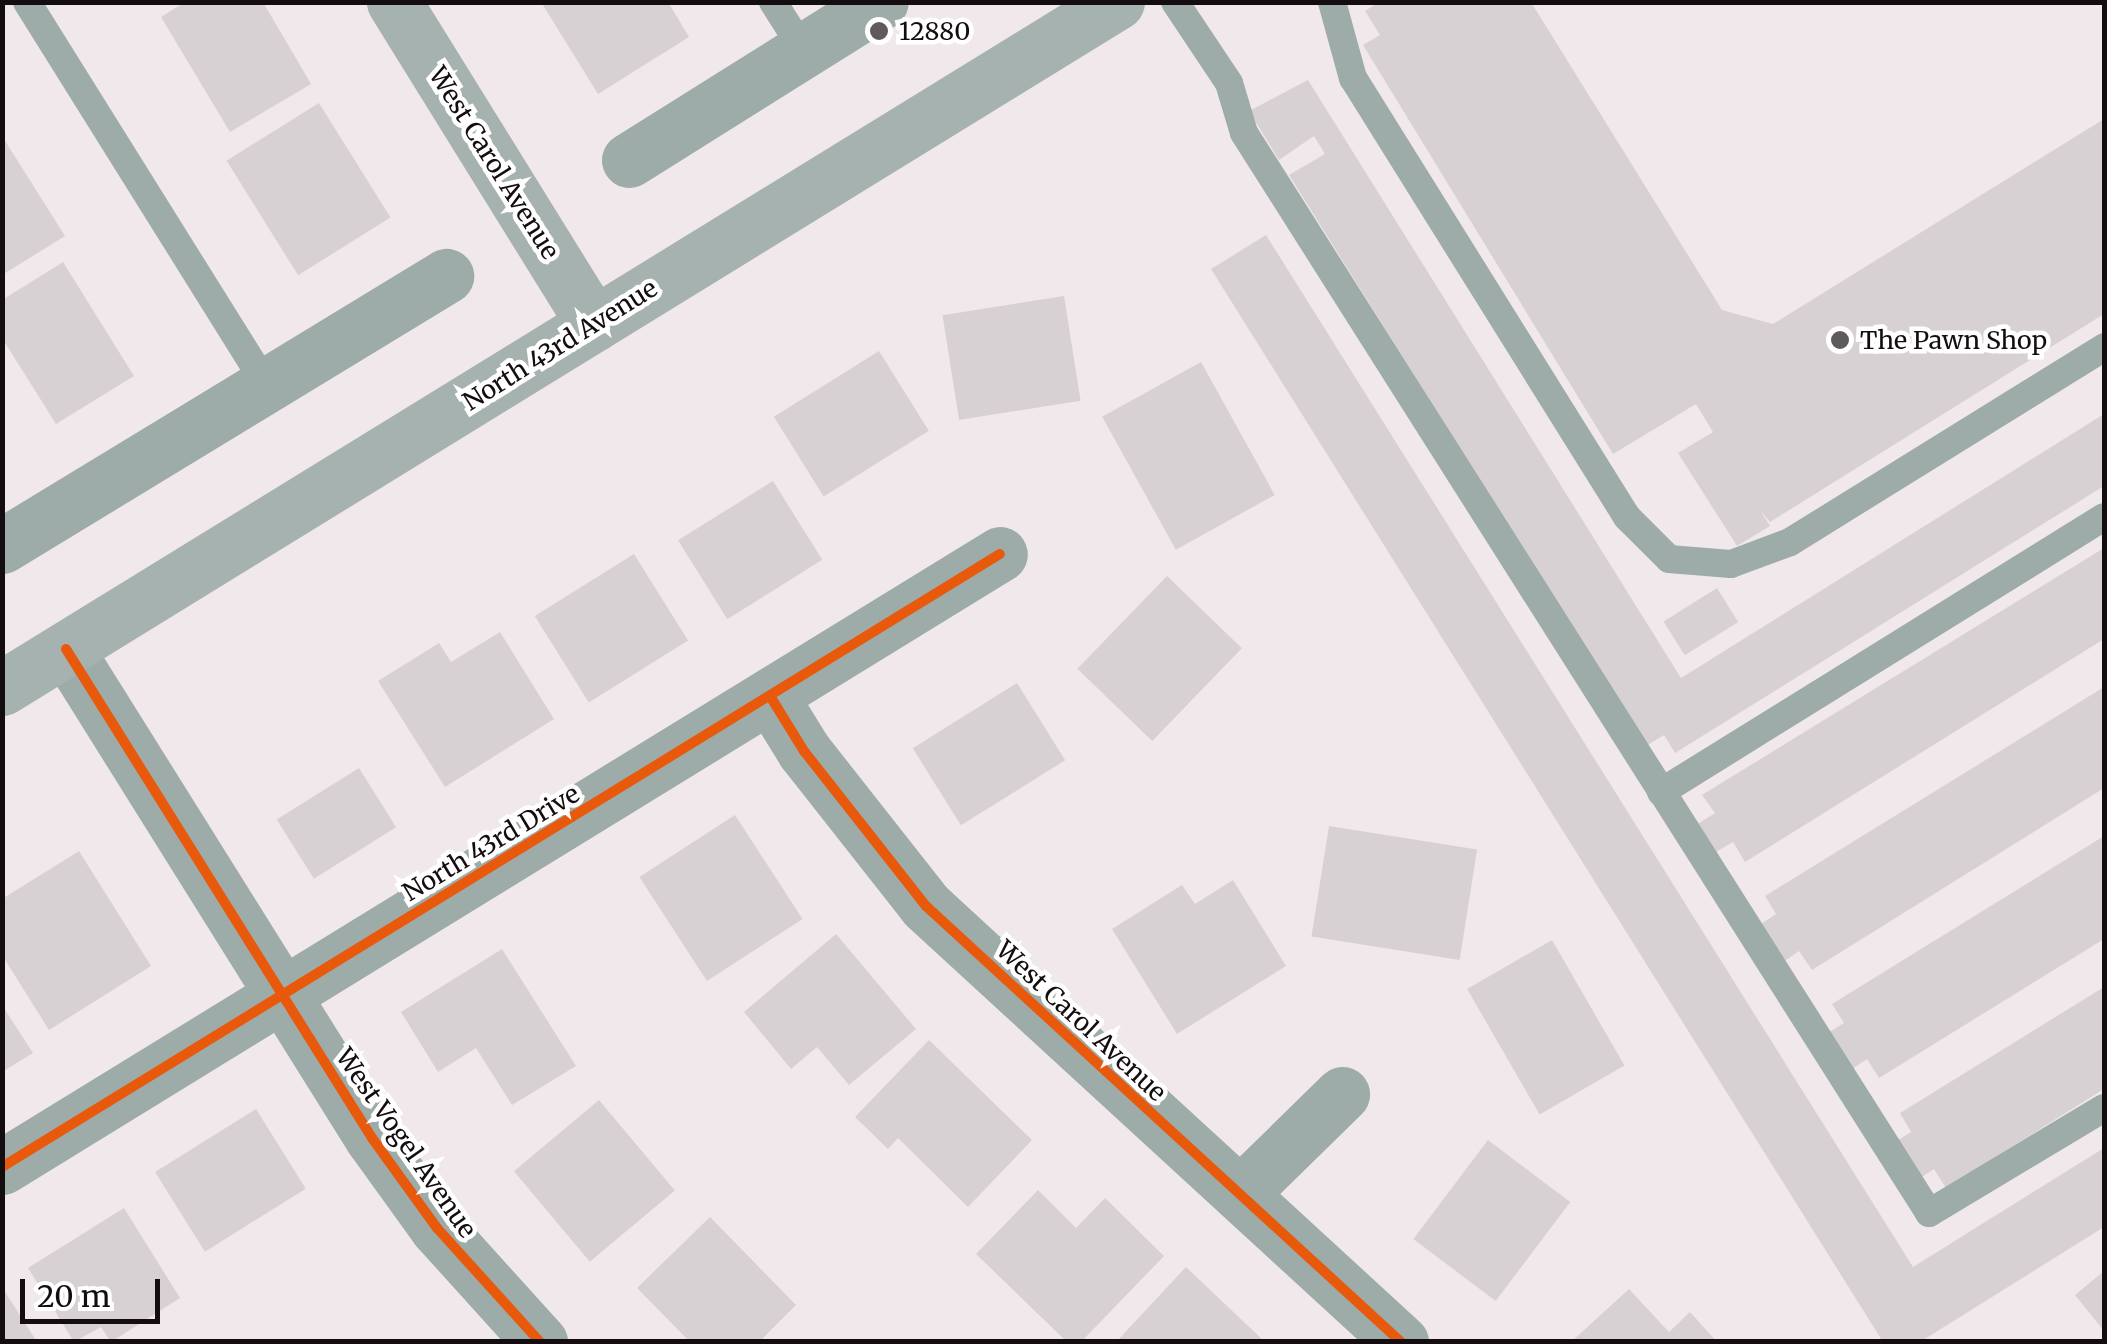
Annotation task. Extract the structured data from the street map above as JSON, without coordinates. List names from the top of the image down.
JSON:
{
  "streets": {
    "main road": ["West Carol Avenue", "North 43rd Avenue"],
    "street": ["North 43rd Drive", "West Vogel Avenue"]
  },
  "crossings": [
    ["West Carol Avenue", "North 43rd Avenue"],
    ["West Carol Avenue", "North 43rd Drive"],
    ["North 43rd Avenue", "West Vogel Avenue"],
    ["North 43rd Drive", "West Vogel Avenue"]
  ],
  "places": ["12880", "The Pawn Shop"],
  "scale_bar": "20 m"
}
